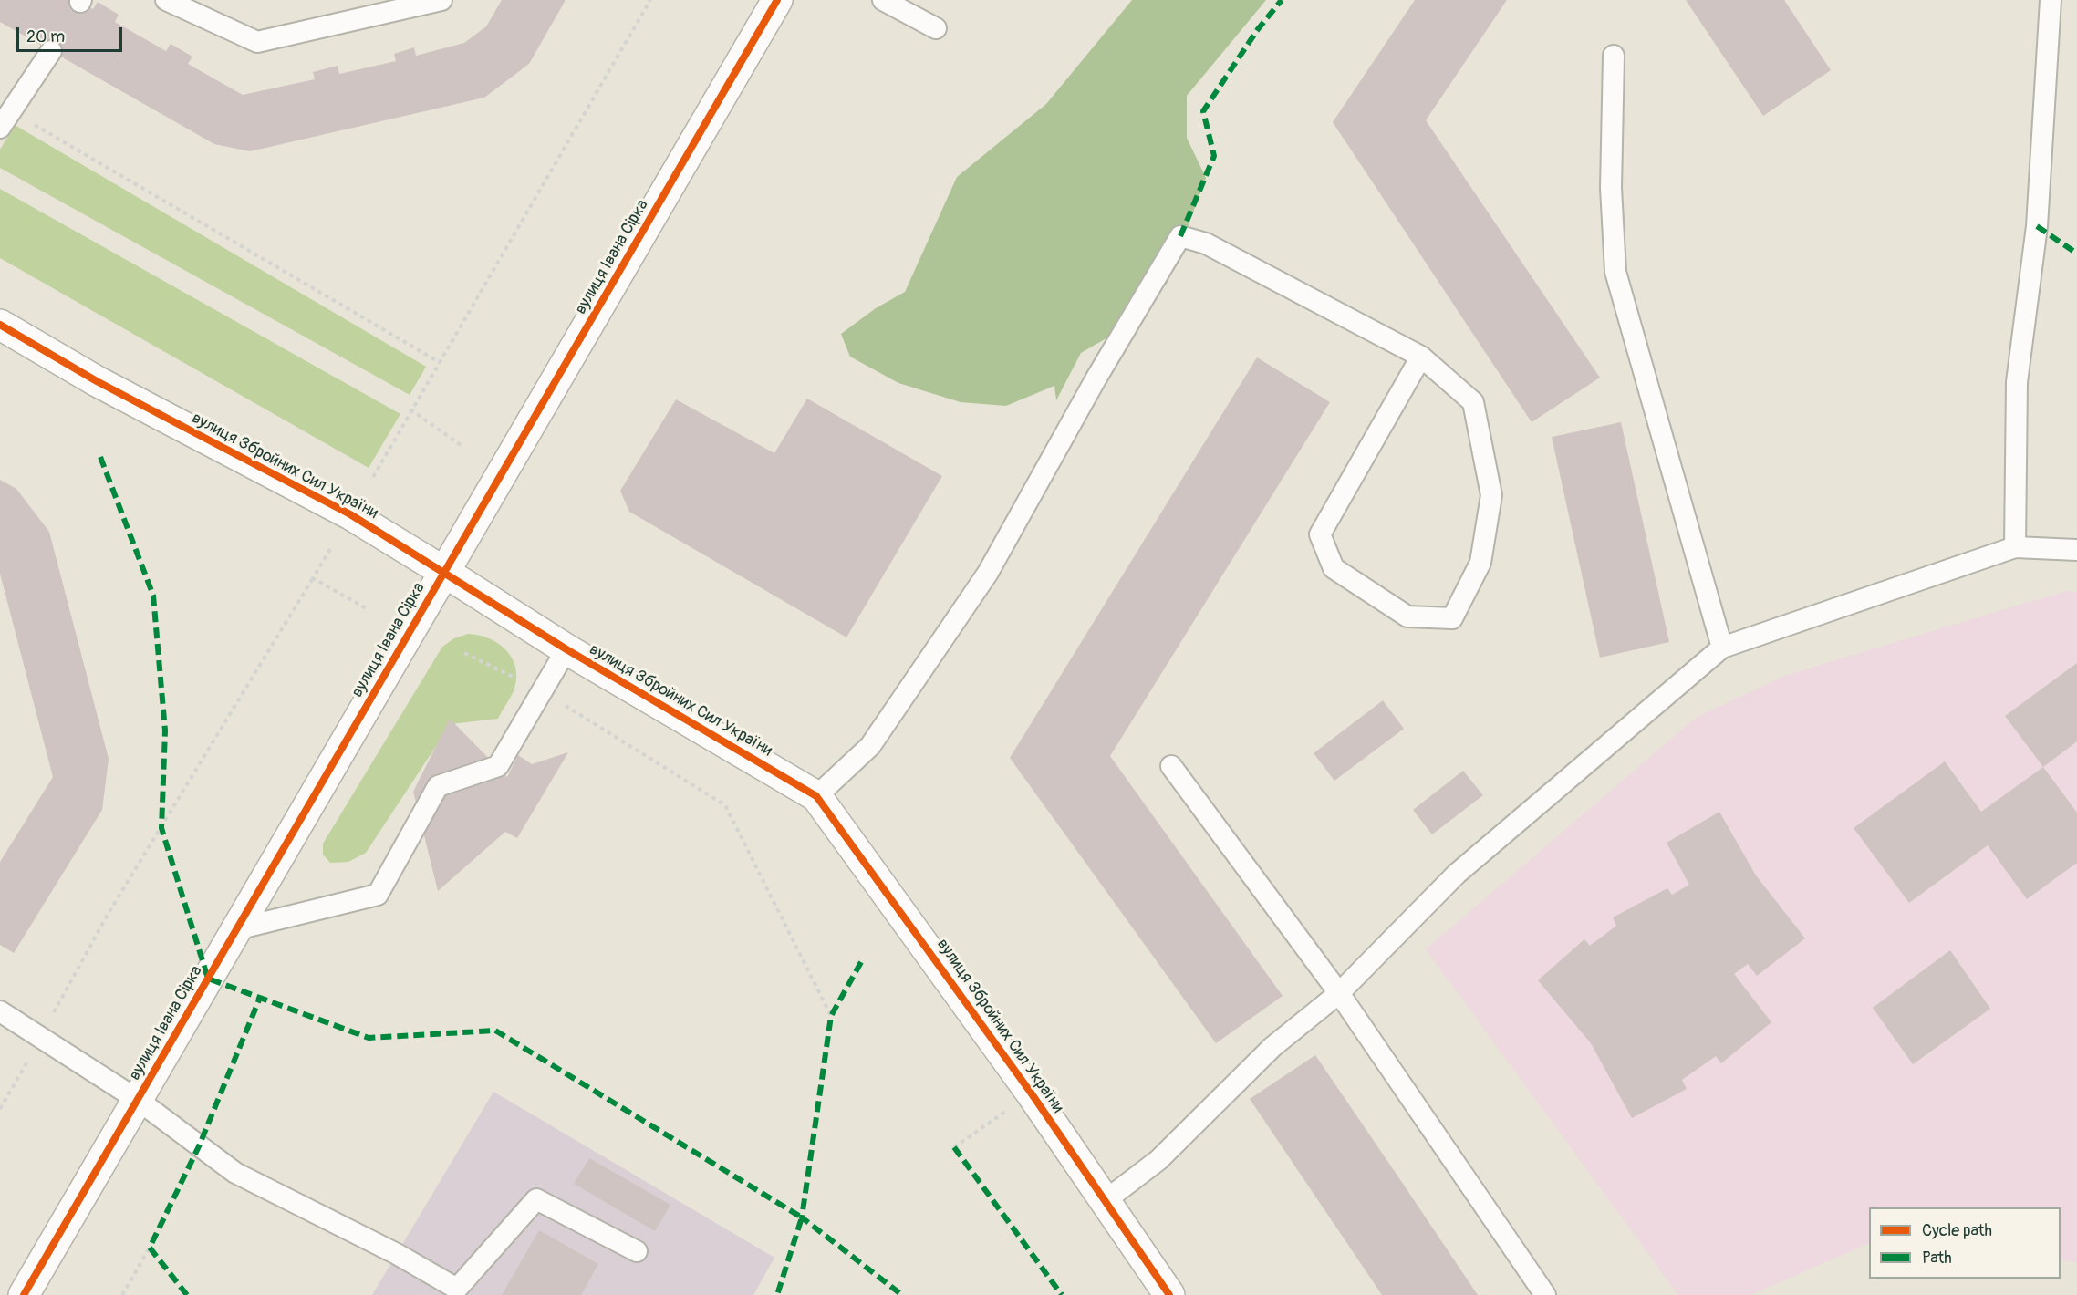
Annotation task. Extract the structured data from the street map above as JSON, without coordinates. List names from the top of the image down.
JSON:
{
  "streets": {
    "street": ["вулиця Івана Сірка", "вулиця Збройних Сил України"]
  },
  "crossings": [
    ["вулиця Івана Сірка", "вулиця Збройних Сил України"]
  ],
  "legend": ["Cycle path", "Path"],
  "scale_bar": "20 m"
}
